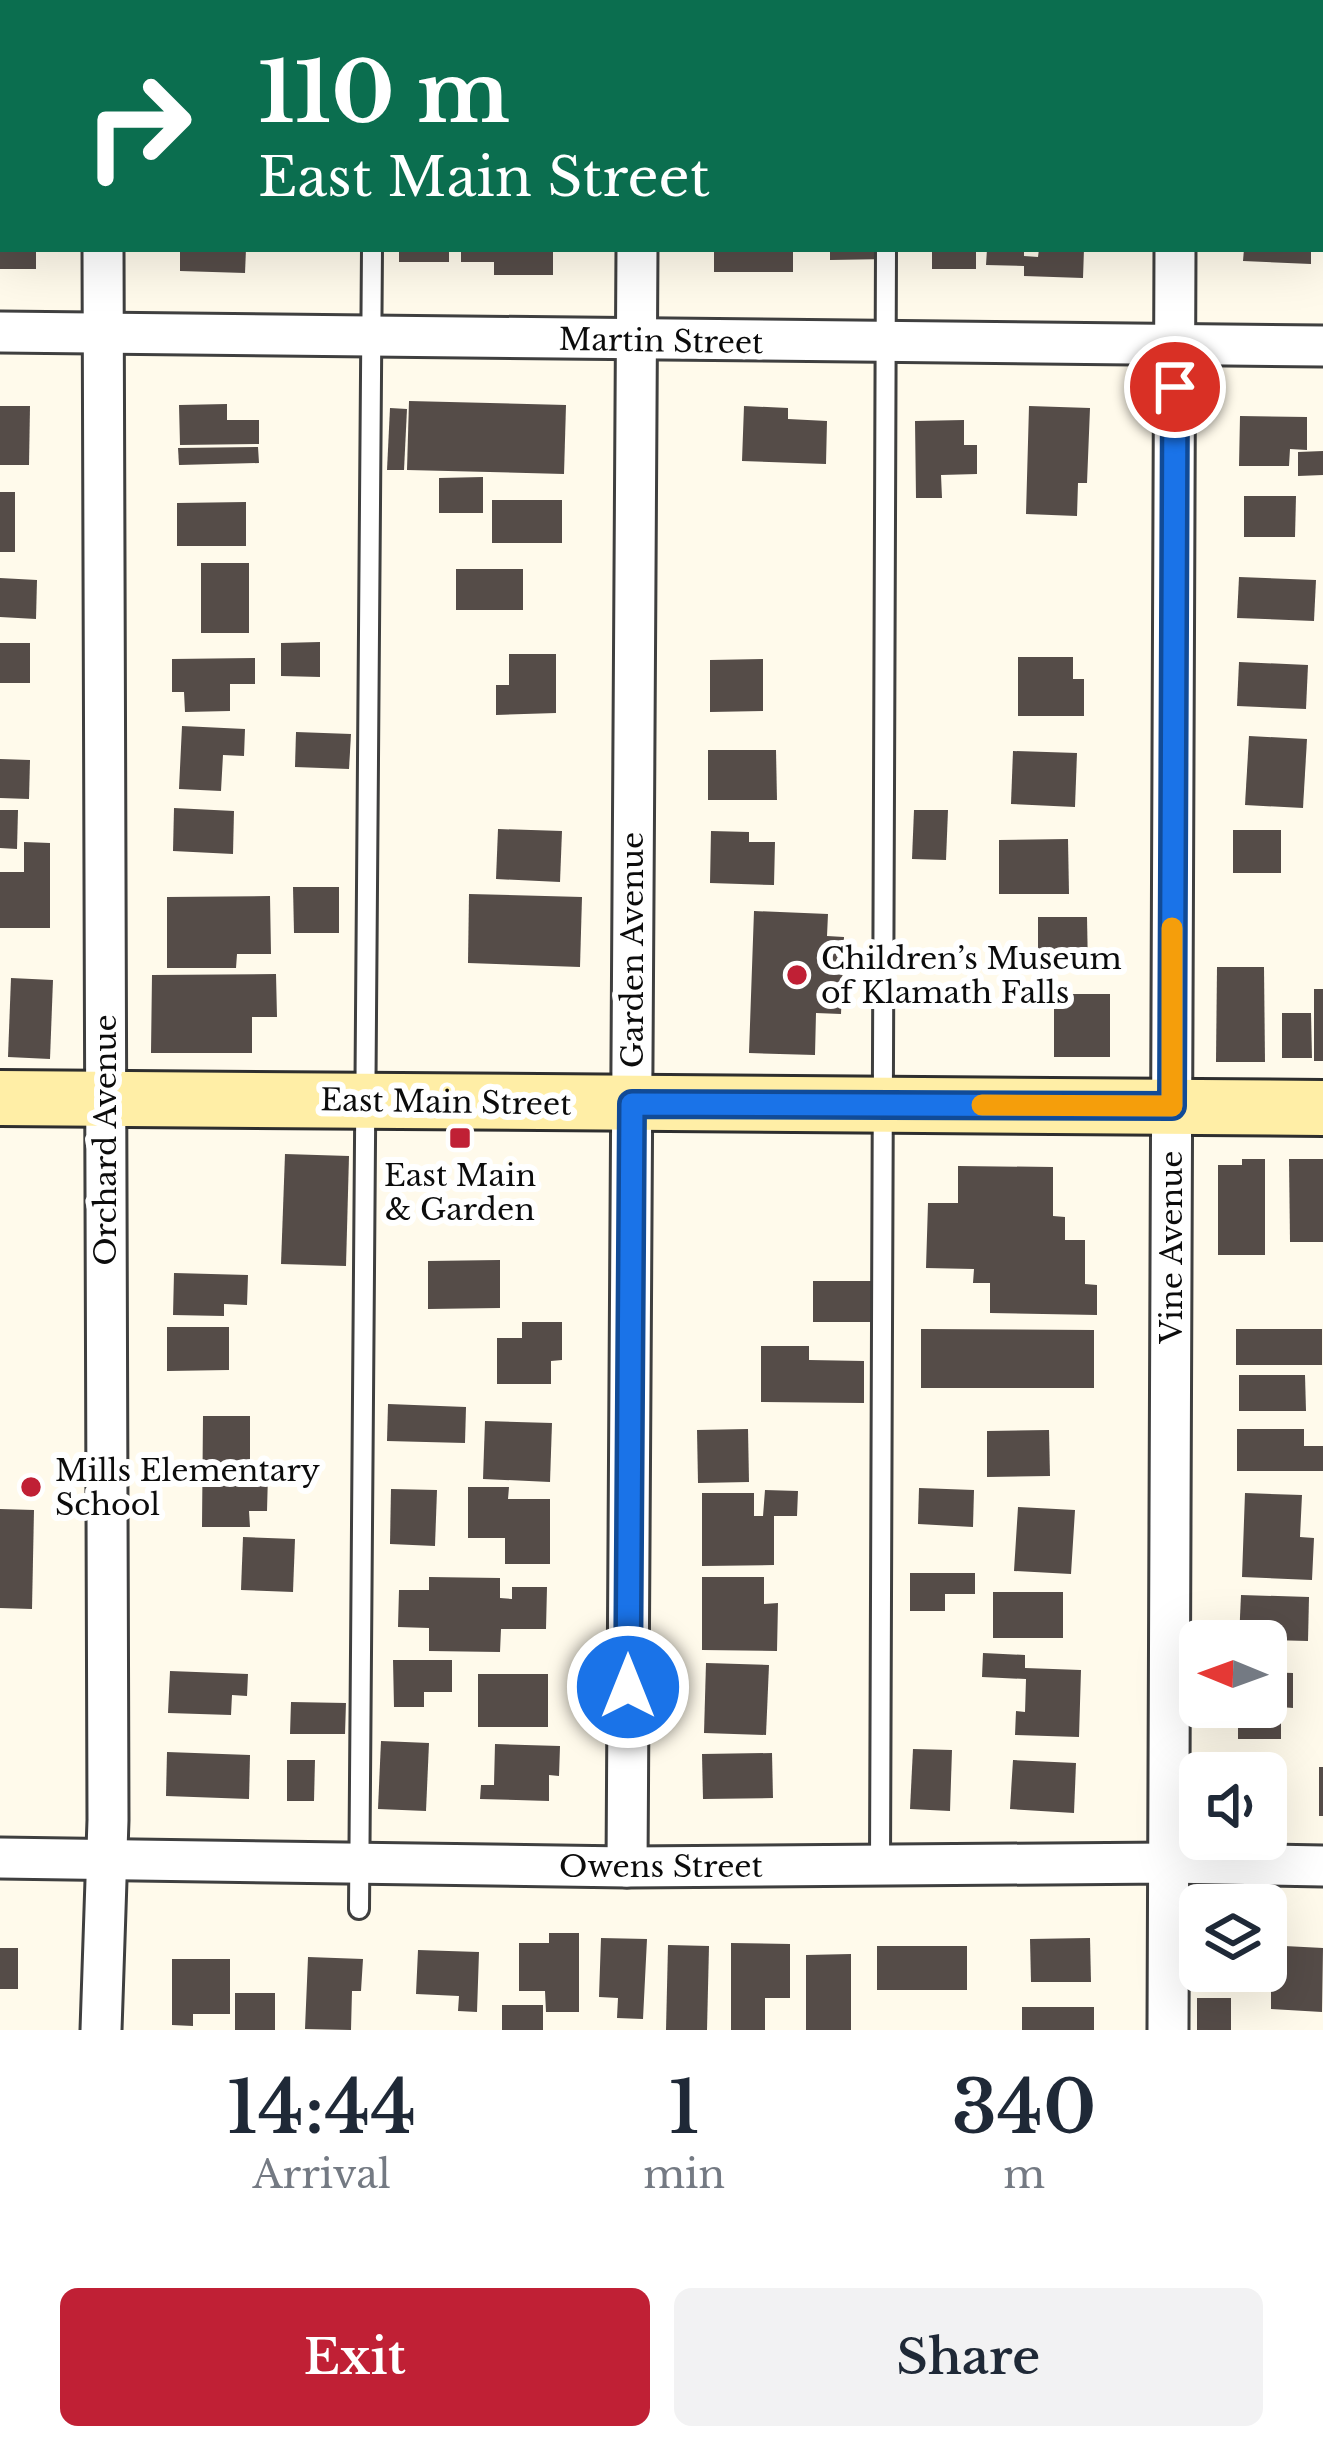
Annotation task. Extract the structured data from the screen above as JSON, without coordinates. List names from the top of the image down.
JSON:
{
  "streets": {
    "street": [
      "Martin Street",
      "Garden Avenue",
      "East Main Street",
      "Orchard Avenue",
      "Vine Avenue",
      "Owens Street"
    ]
  },
  "crossings": [
    ["Martin Street", "Garden Avenue"],
    ["Martin Street", "Orchard Avenue"],
    ["Martin Street", "Vine Avenue"],
    ["Garden Avenue", "East Main Street"],
    ["Garden Avenue", "Owens Street"],
    ["East Main Street", "Orchard Avenue"],
    ["East Main Street", "Vine Avenue"],
    ["Orchard Avenue", "Owens Street"],
    ["Vine Avenue", "Owens Street"]
  ],
  "places": {
    "other": ["Children’s Museum of Klamath Falls", "Mills Elementary School"],
    "transit": ["East Main & Garden"]
  },
  "north": "left",
  "page": {
    "turn": ["110 m", "East Main Street"],
    "eta": [
      "14:44",
      "Arrival",
      "1",
      "min",
      "340",
      "m"
    ],
    "buttons": ["Exit", "Share"]
  }
}
